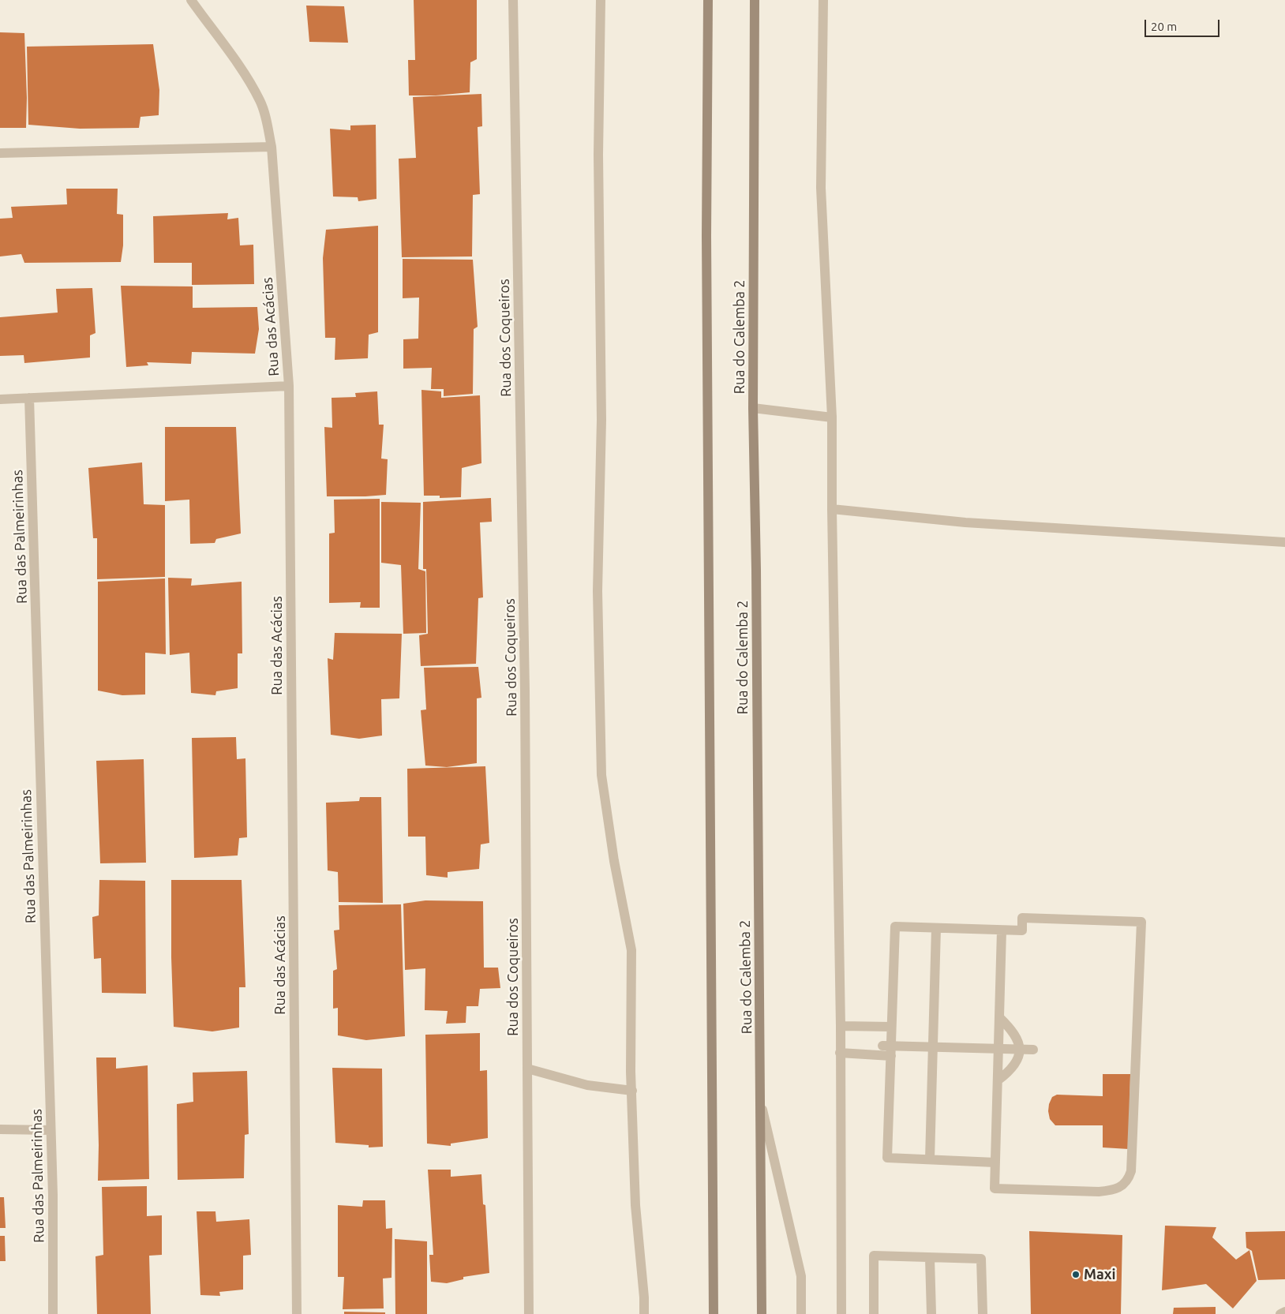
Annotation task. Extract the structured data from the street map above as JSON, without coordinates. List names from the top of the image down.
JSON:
{
  "streets": {
    "main road": ["Rua do Calemba 2"],
    "street": ["Rua das Acácias", "Rua dos Coqueiros", "Rua das Palmeirinhas"]
  },
  "places": ["Maxi"],
  "scale_bar": "20 m"
}
